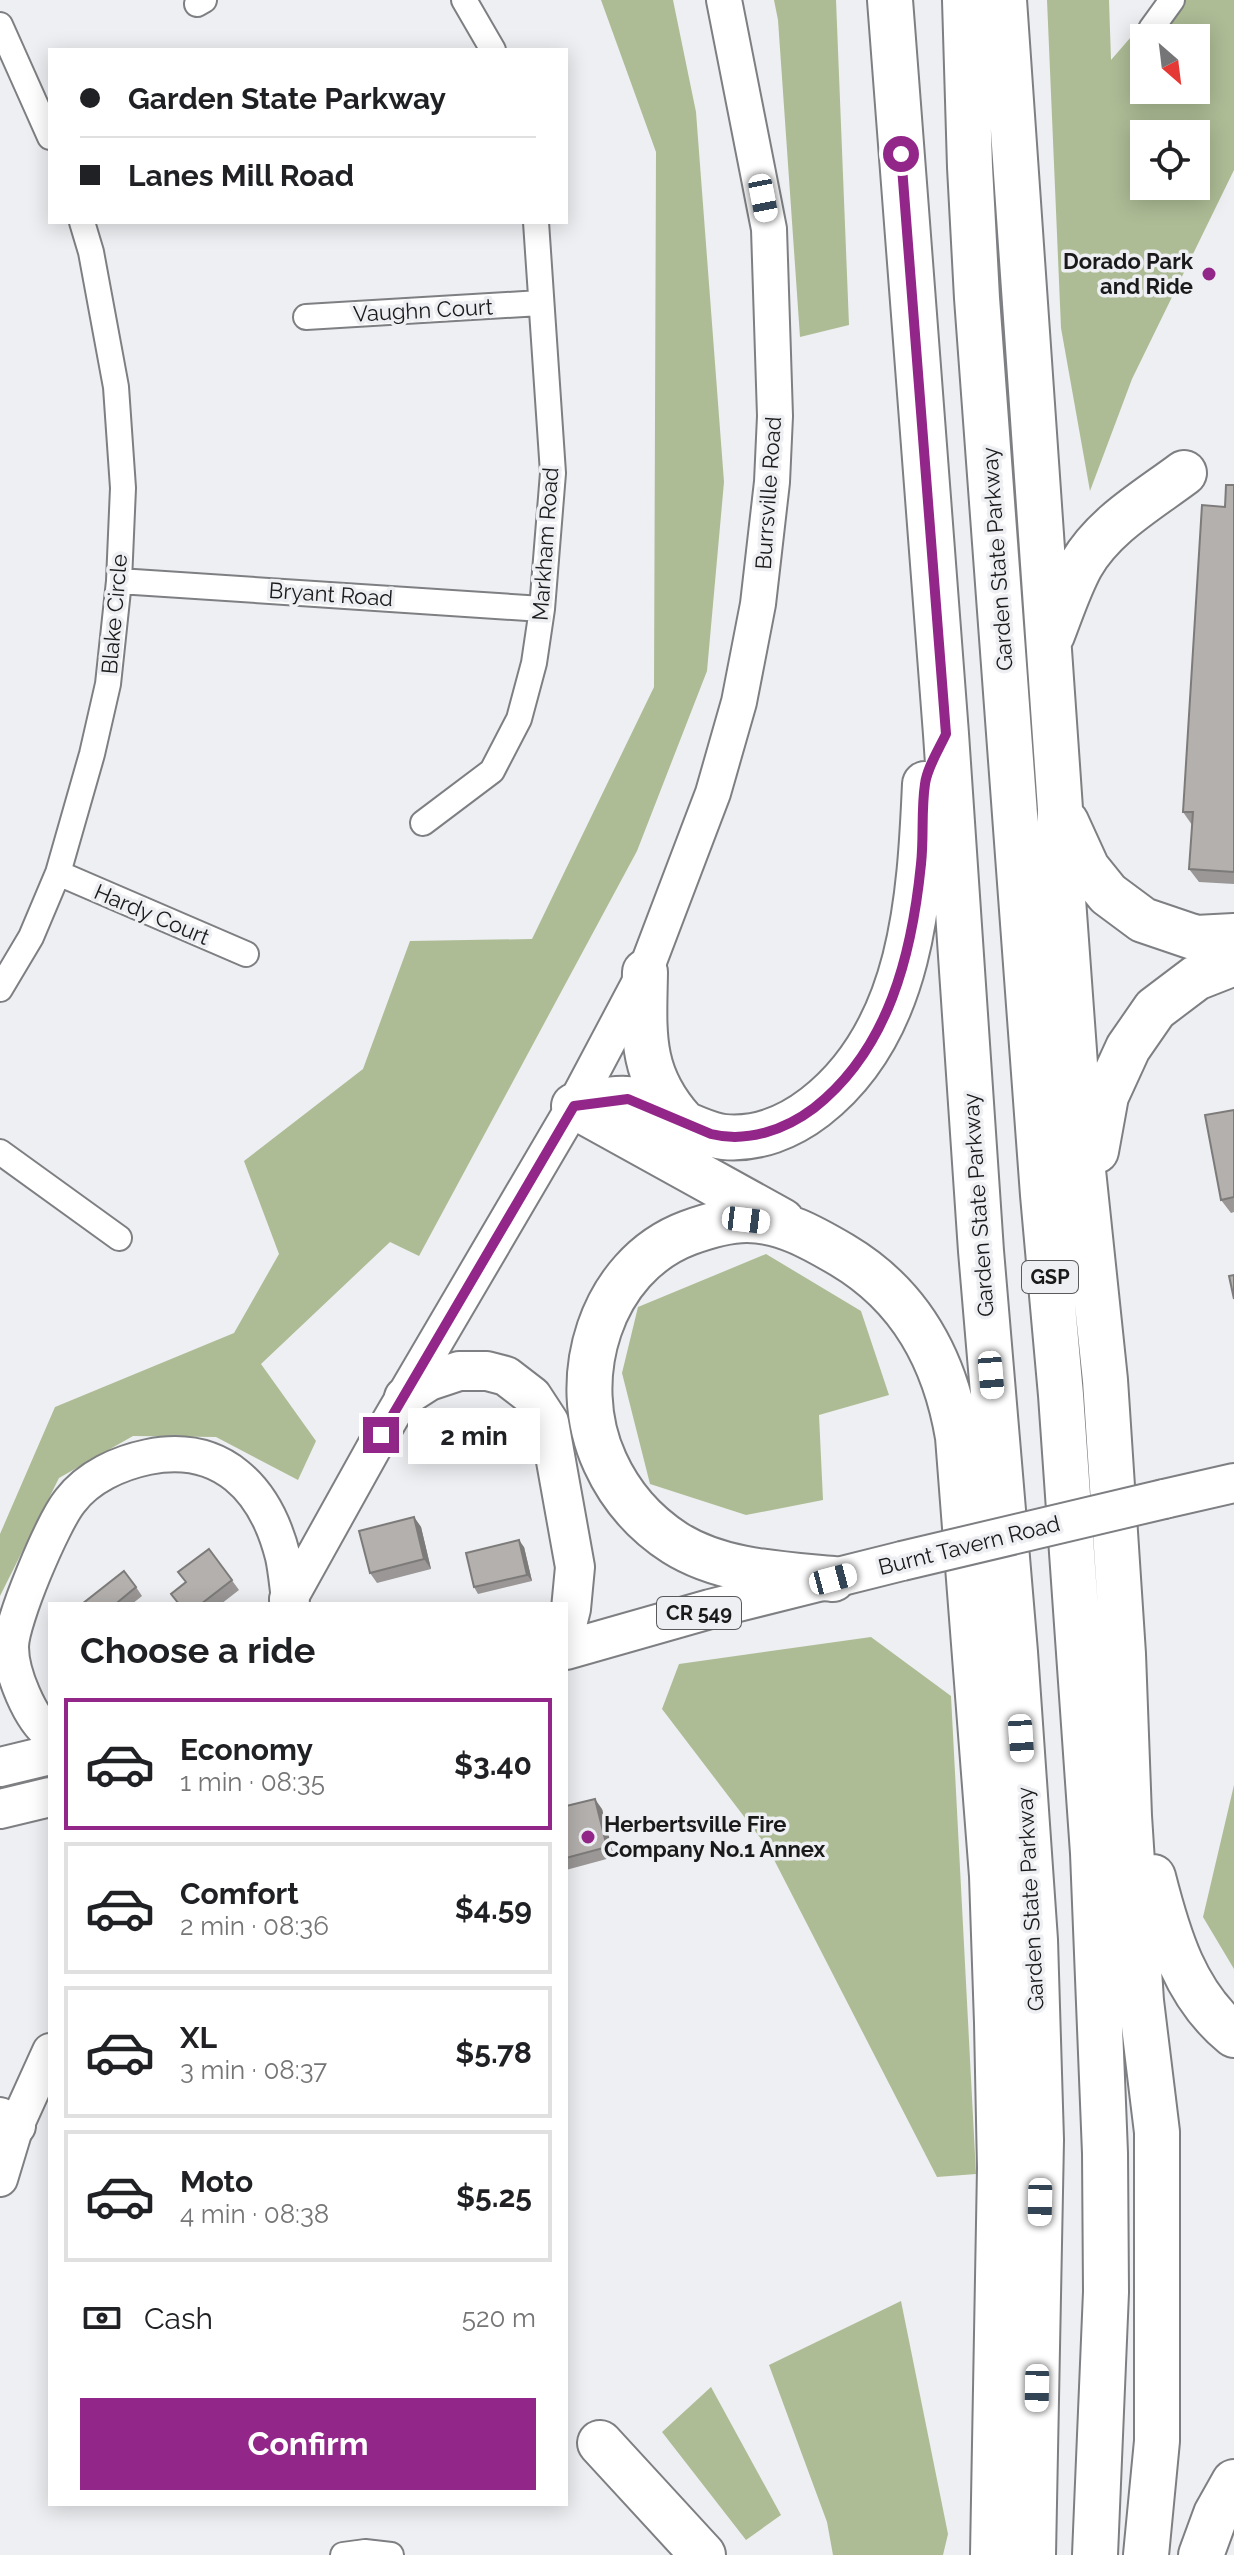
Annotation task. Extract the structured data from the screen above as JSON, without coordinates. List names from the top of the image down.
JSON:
{
  "streets": {
    "highway": ["Garden State Parkway", "GSP"],
    "main road": ["Burrsville Road", "Burnt Tavern Road", "CR 549"],
    "street": [
      "Vaughn Court",
      "Markham Road",
      "Bryant Road",
      "Blake Circle",
      "Hardy Court"
    ]
  },
  "crossings": [
    ["Vaughn Court", "Markham Road"],
    ["Markham Road", "Bryant Road"],
    ["Bryant Road", "Blake Circle"],
    ["Blake Circle", "Hardy Court"]
  ],
  "places": ["Dorado Park and Ride", "Herbertsville Fire Company No.1 Annex"],
  "north": "bottom right",
  "page": {
    "banner": ["Garden State Parkway", "Lanes Mill Road"],
    "bubble": "2 min",
    "heading": "Choose a ride",
    "list": [
      {
        "name": "Economy",
        "note": "1 min · 08:35",
        "value": "$3.40"
      },
      {
        "name": "Comfort",
        "note": "2 min · 08:36",
        "value": "$4.59"
      },
      {
        "name": "XL",
        "note": "3 min · 08:37",
        "value": "$5.78"
      },
      {
        "name": "Moto",
        "note": "4 min · 08:38",
        "value": "$5.25"
      }
    ],
    "pay": ["Cash", "520 m"],
    "buttons": "Confirm"
  }
}
